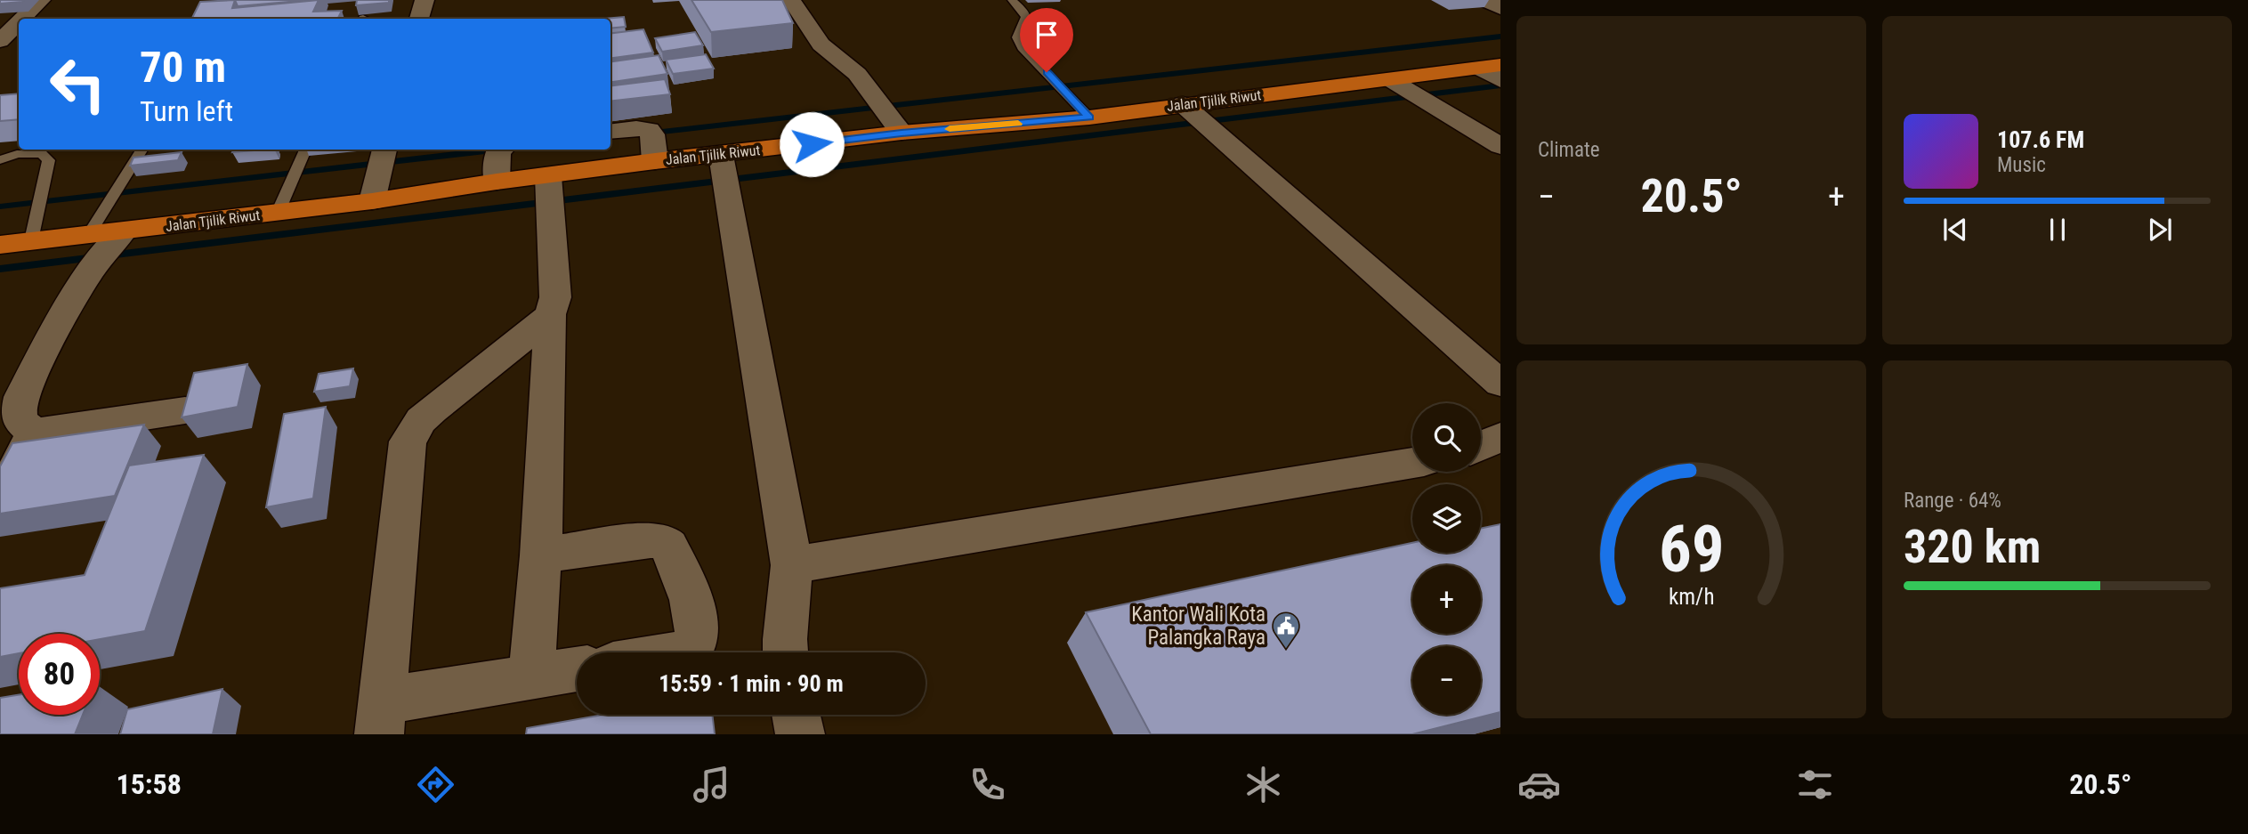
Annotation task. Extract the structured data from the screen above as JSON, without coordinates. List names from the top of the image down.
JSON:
{
  "streets": {
    "highway": ["Jalan Tjilik Riwut"]
  },
  "places": {
    "public building": ["Kantor Wali Kota Palangka Raya"]
  },
  "page": {
    "tile": [
      "Climate",
      ["Range · 64%", "320 km"]
    ],
    "turn": ["70 m", "Turn left"],
    "song": ["107.6 FM", "Music"],
    "heat": ["−", "20.5°", "+"],
    "map_buttons": ["+", "−"],
    "limit": "80",
    "trip": "15:59 · 1 min · 90 m",
    "tabs": ["15:58", "20.5°"],
    "gauge": ["69", "km/h"]
  }
}
